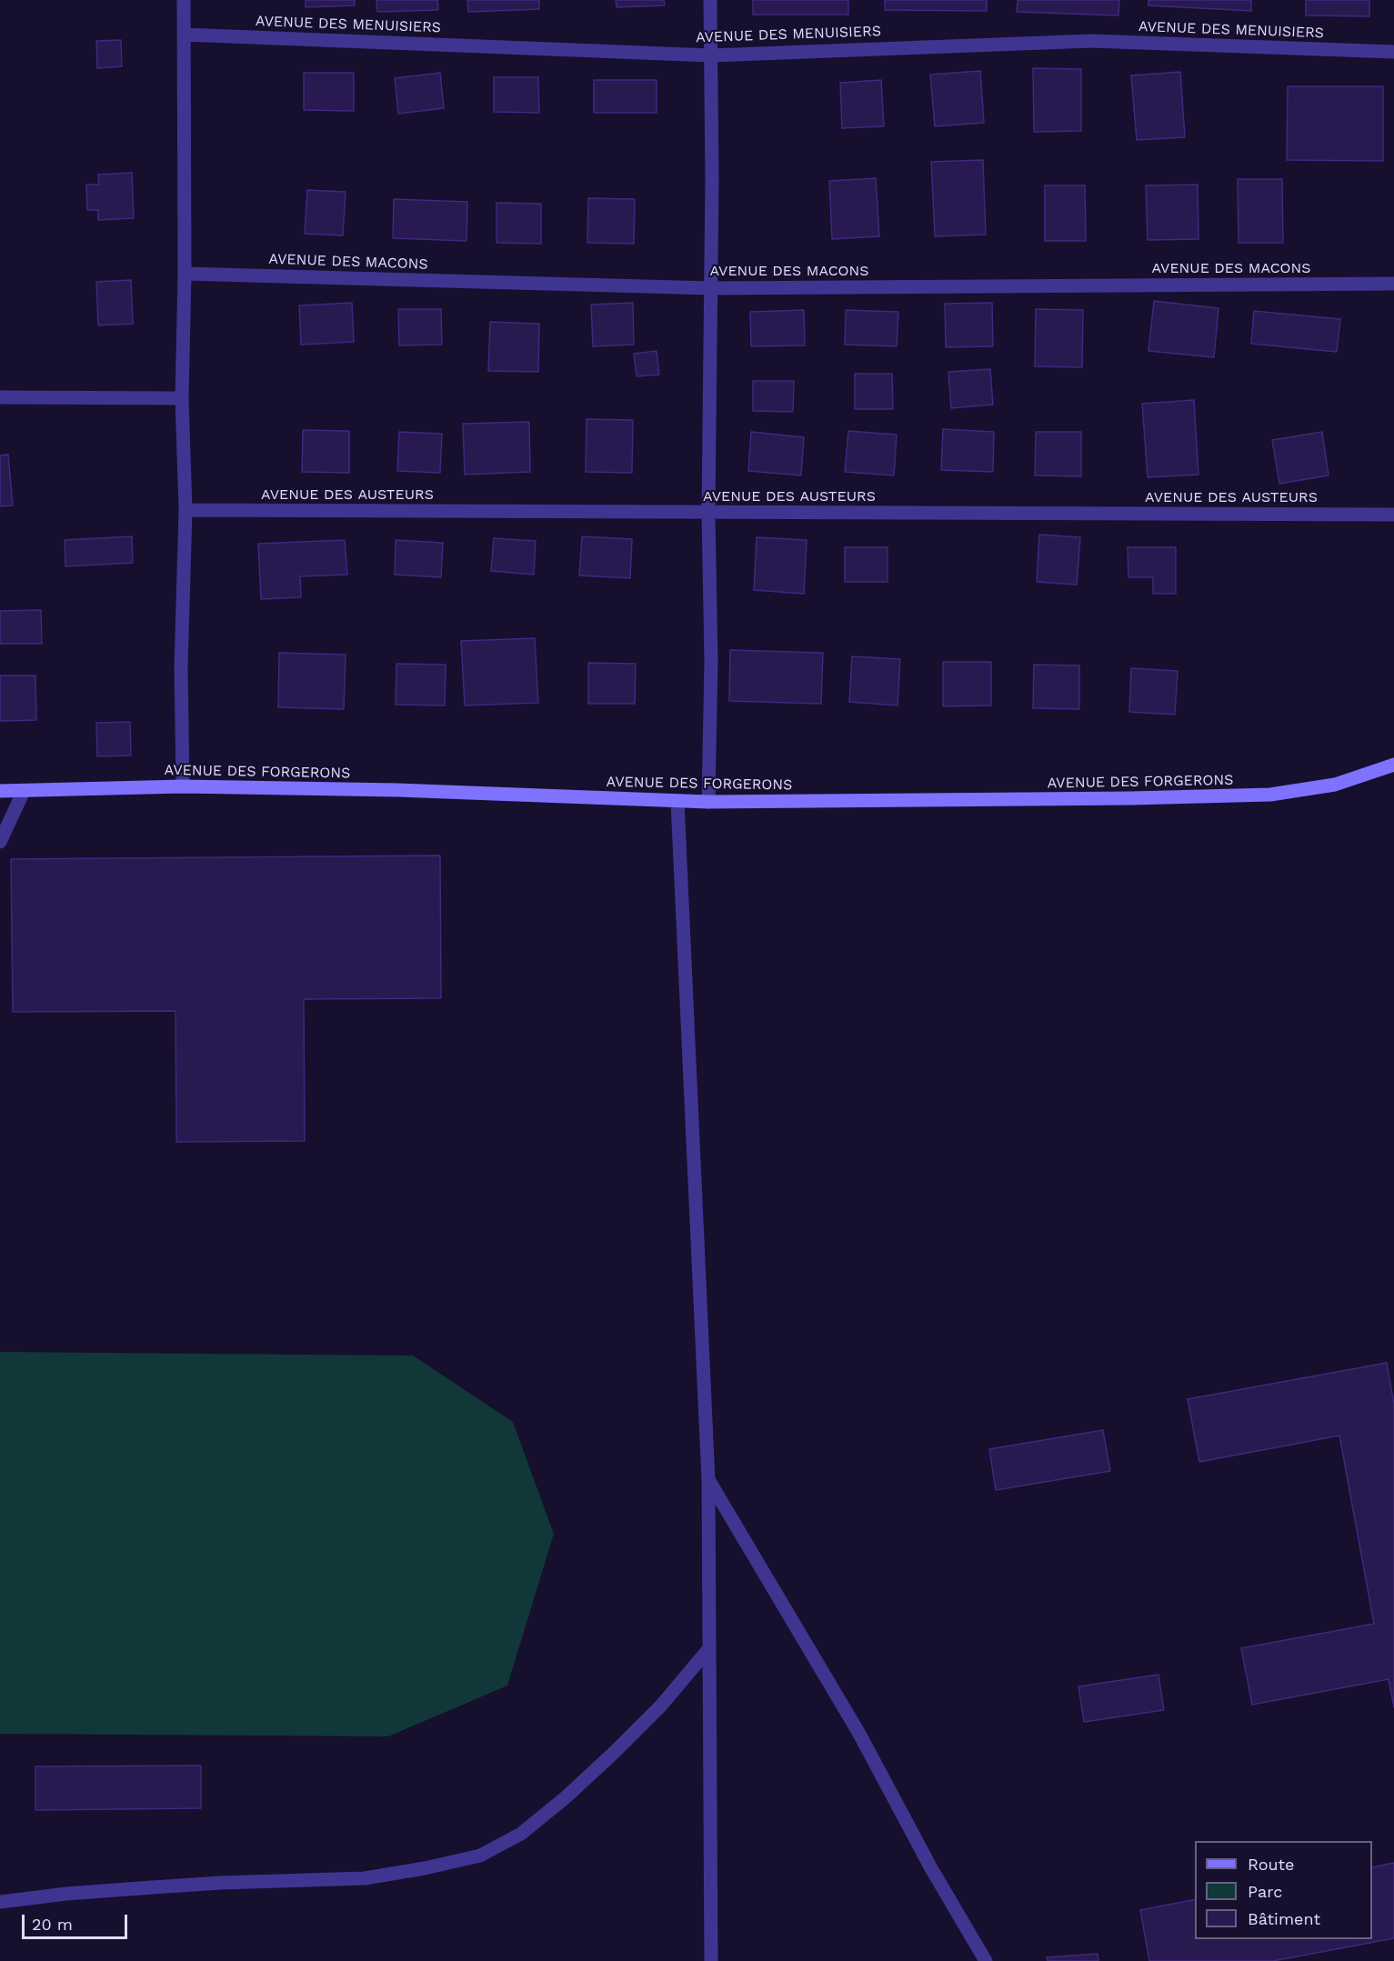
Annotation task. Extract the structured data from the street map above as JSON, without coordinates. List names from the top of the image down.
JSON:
{
  "streets": {
    "street": [
      "AVENUE DES MENUISIERS",
      "AVENUE DES MACONS",
      "AVENUE DES AUSTEURS",
      "AVENUE DES FORGERONS"
    ]
  },
  "legend": ["Route", "Parc", "Bâtiment"],
  "scale_bar": "20 m"
}
